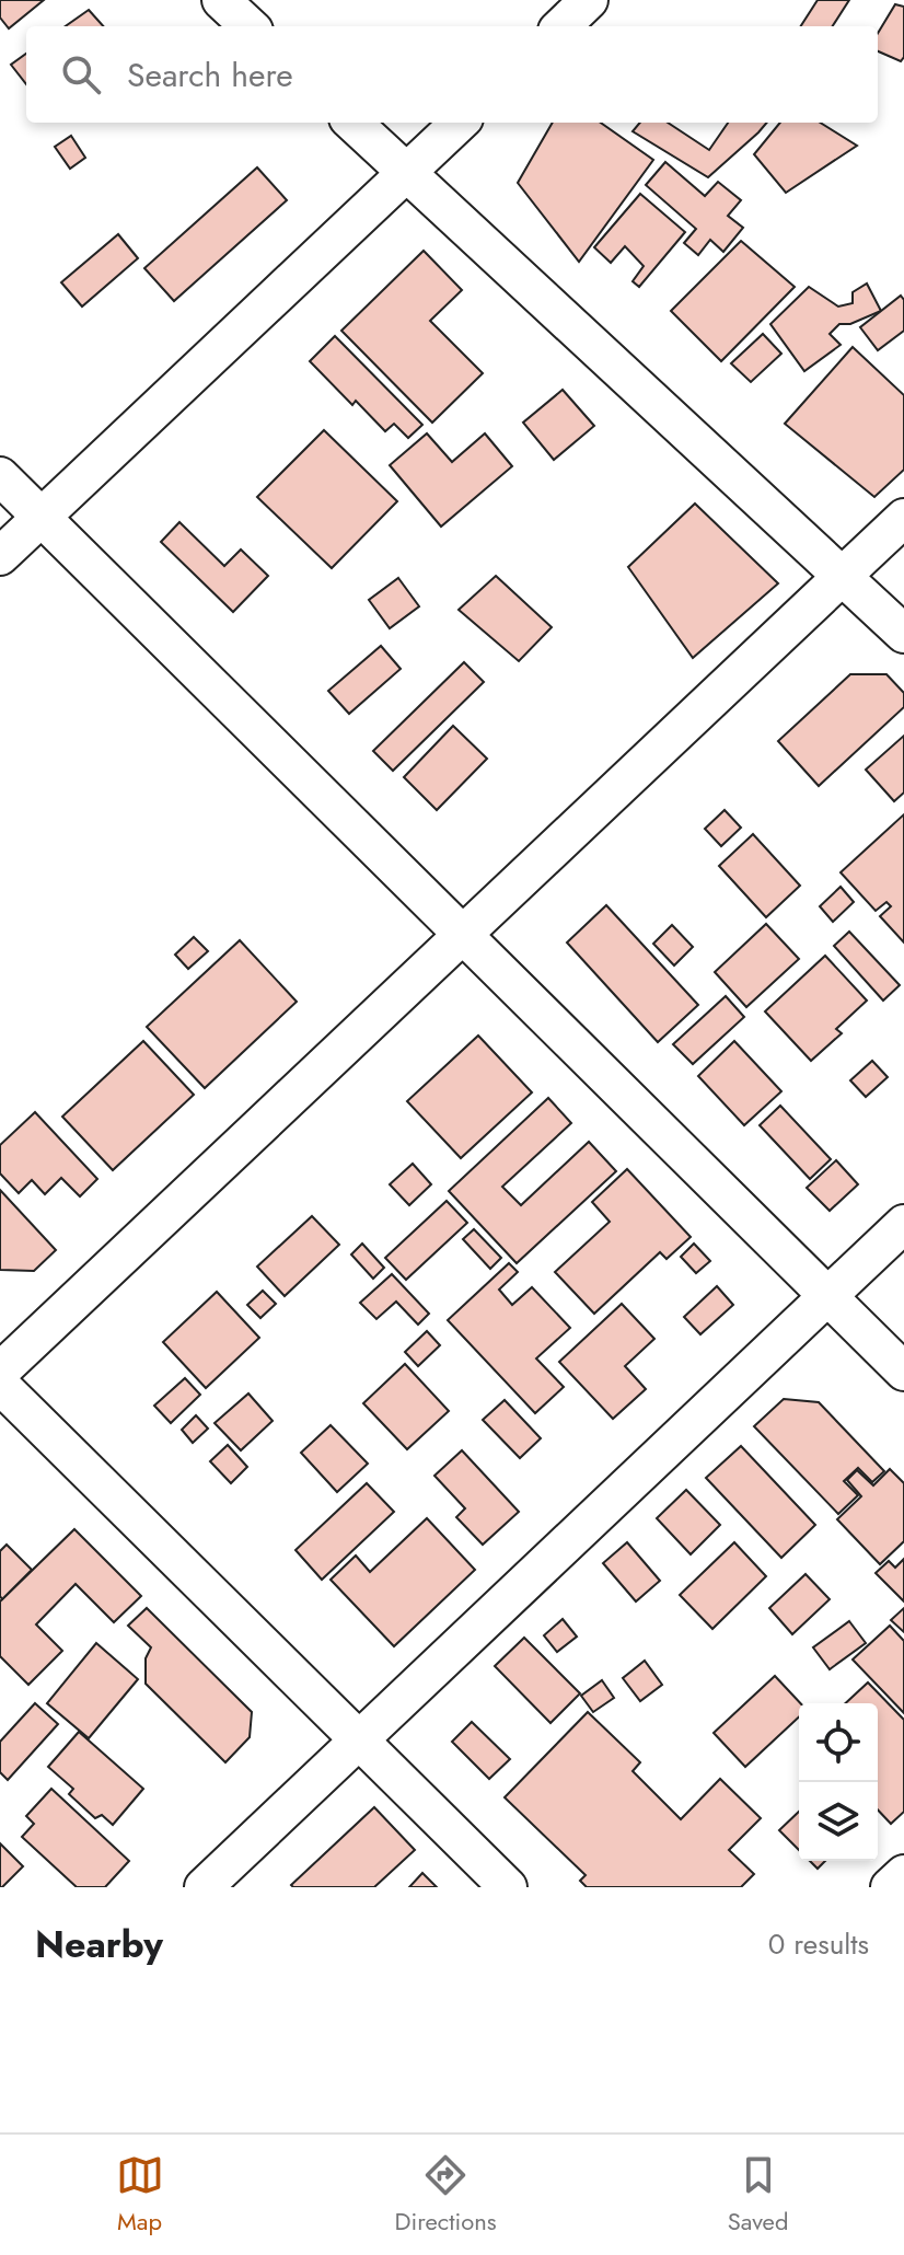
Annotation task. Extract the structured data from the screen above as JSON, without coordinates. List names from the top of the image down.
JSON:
{
  "page": {
    "search": "Search here",
    "heading": ["Nearby", "0 results"],
    "nav": ["Map", "Directions", "Saved"]
  }
}
